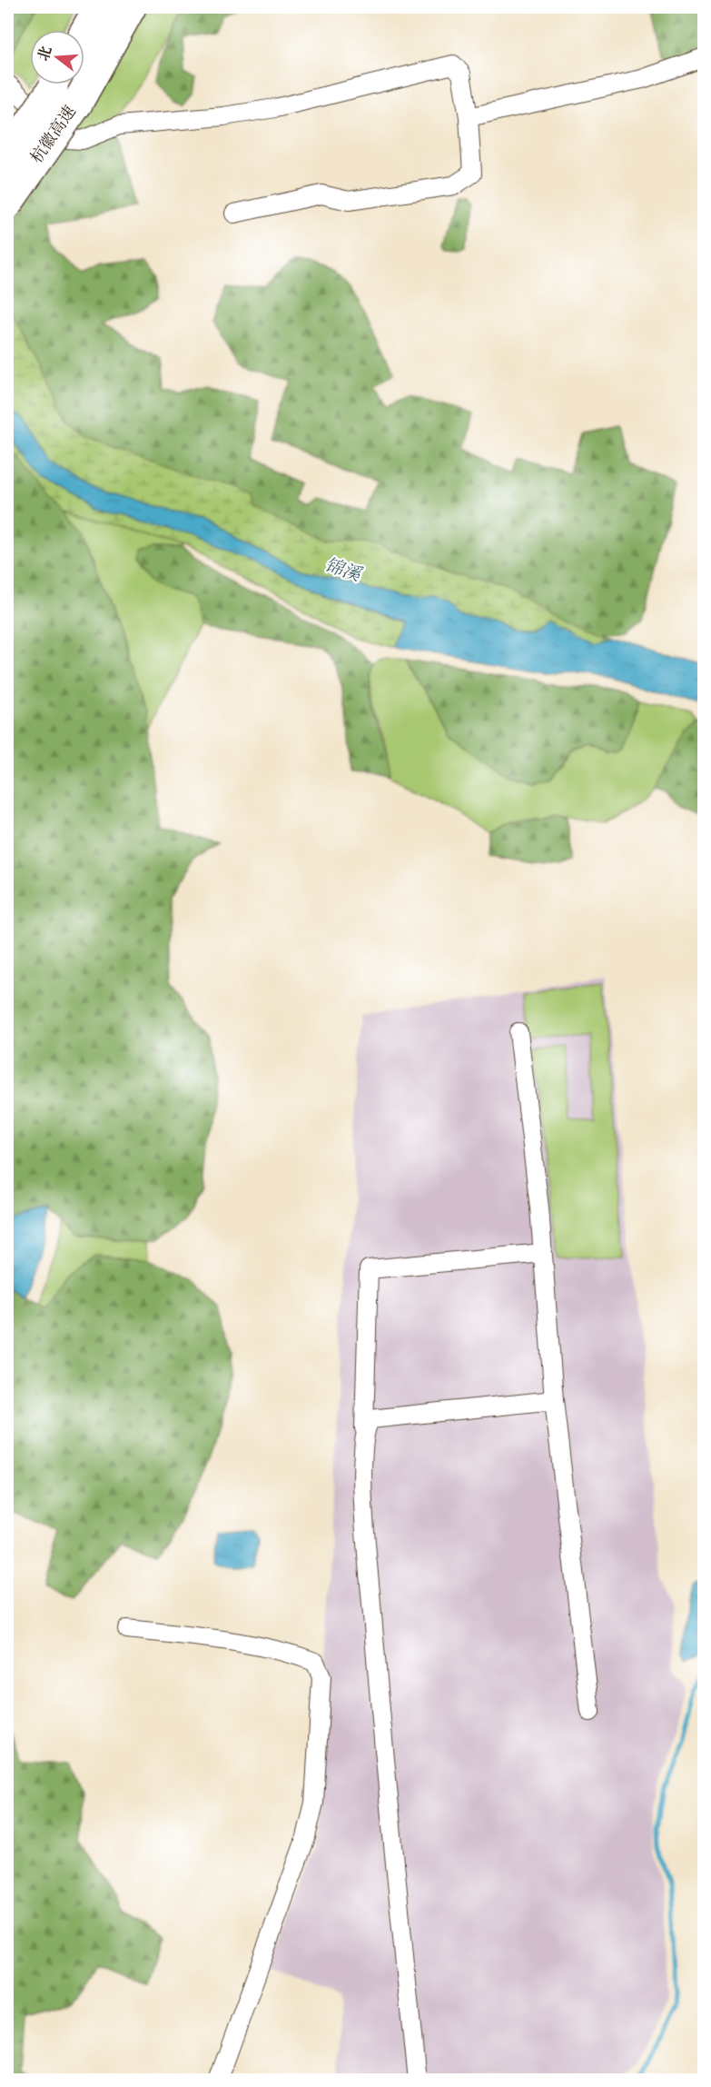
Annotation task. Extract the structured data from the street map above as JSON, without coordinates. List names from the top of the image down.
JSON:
{
  "streets": {
    "highway": ["杭徽高速"]
  },
  "water": ["锦溪"],
  "north": "left"
}
